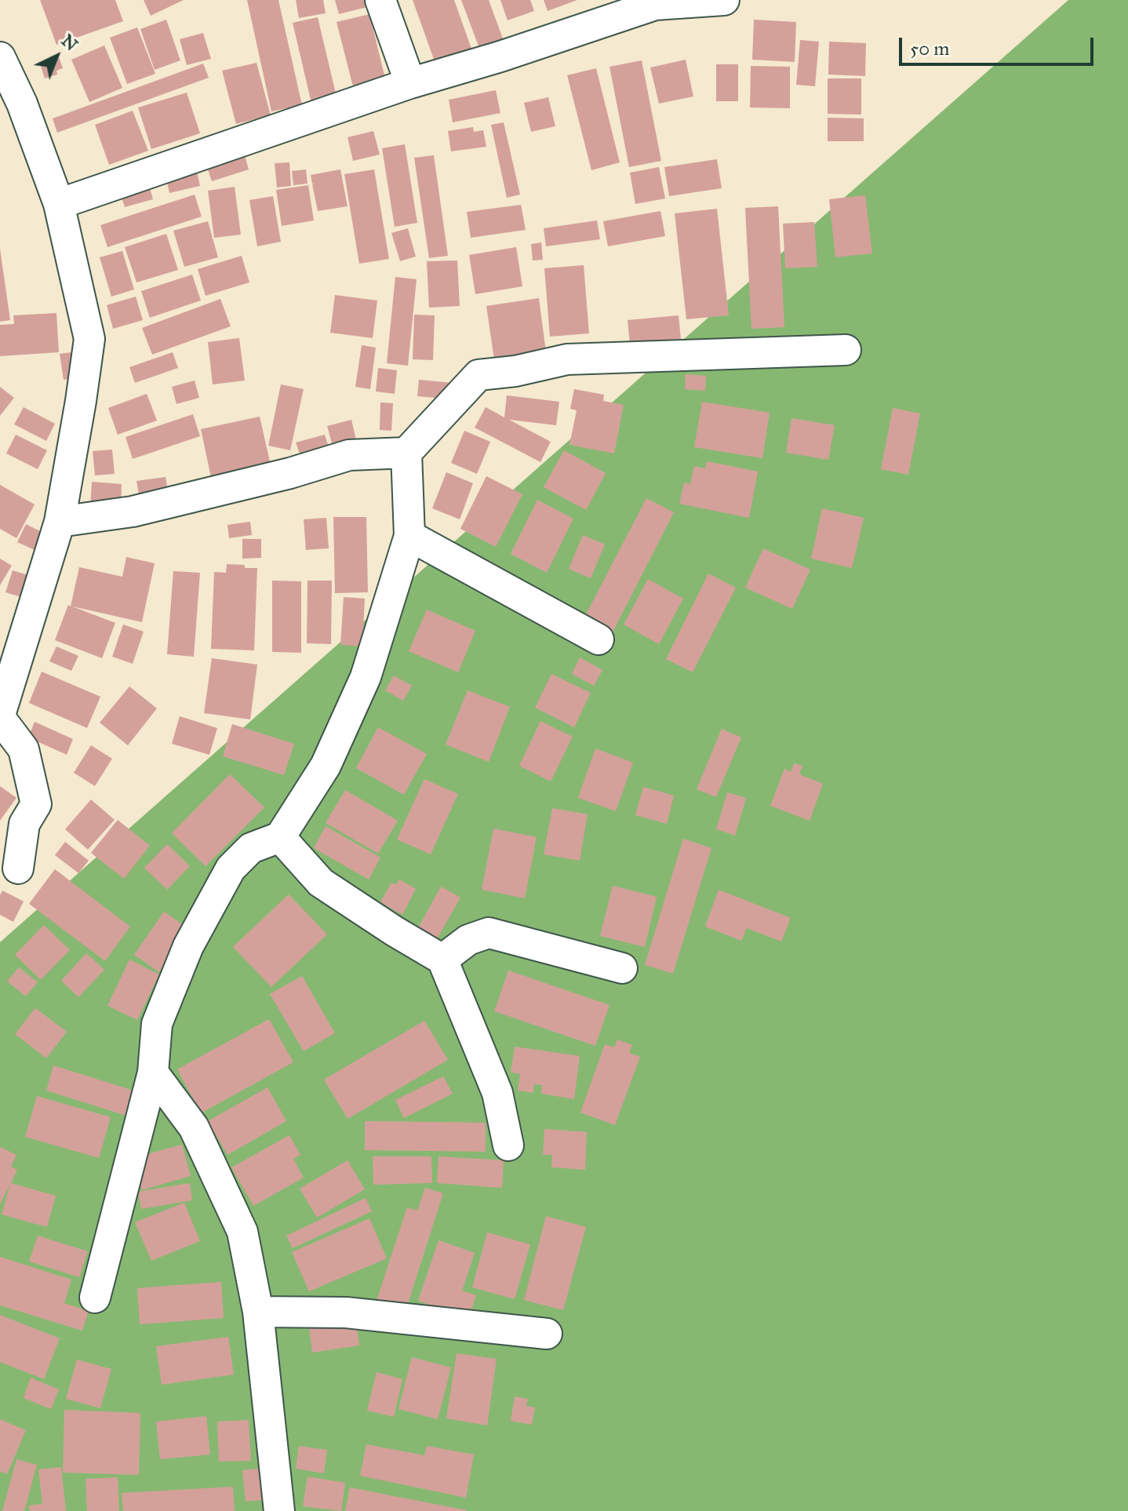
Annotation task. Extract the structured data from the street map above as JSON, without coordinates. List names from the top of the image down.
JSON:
{
  "scale_bar": "50 m",
  "north": "top right"
}
